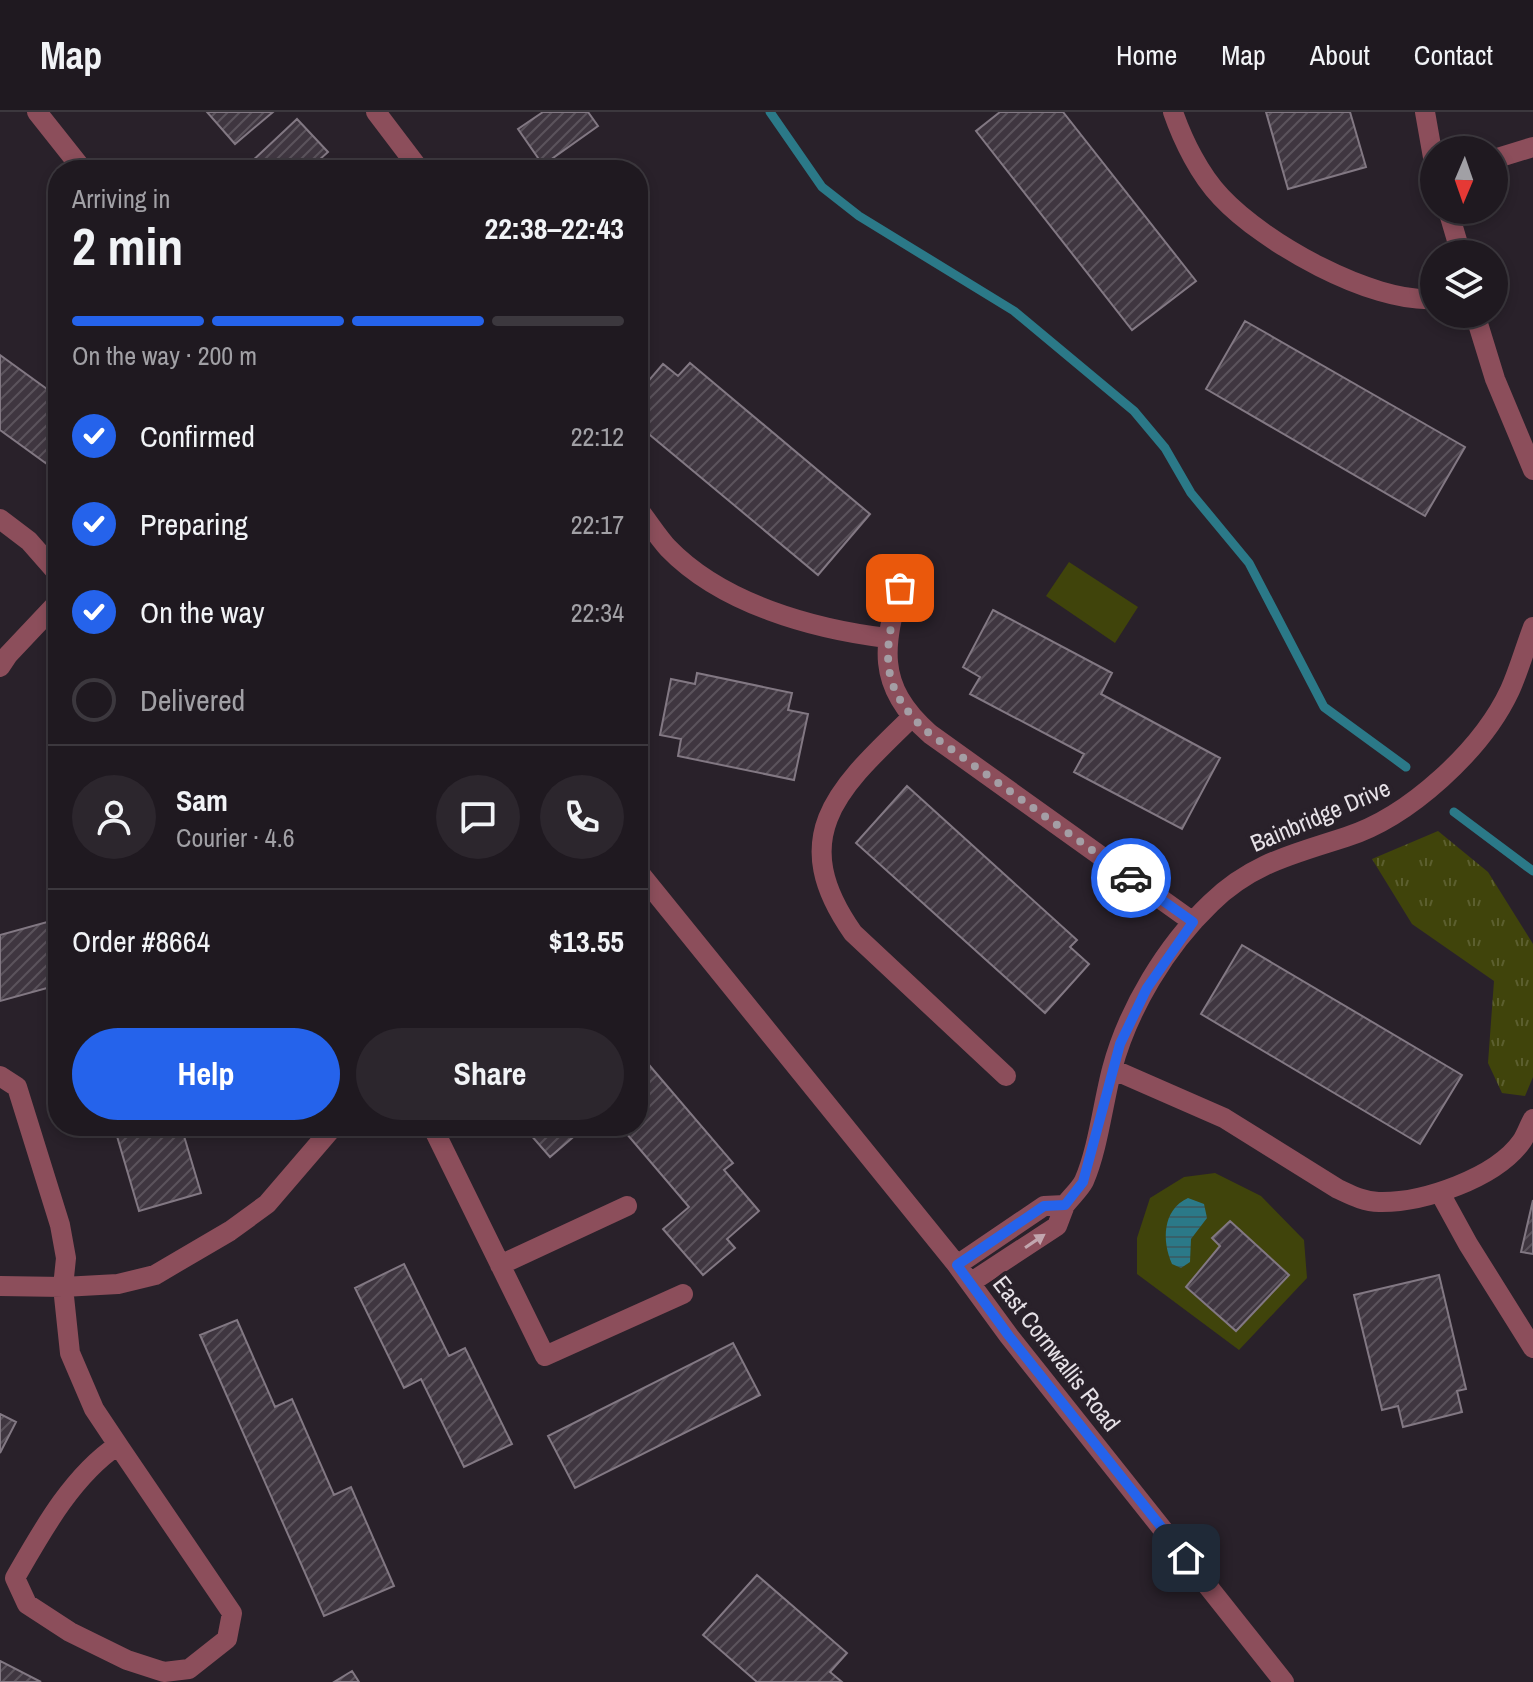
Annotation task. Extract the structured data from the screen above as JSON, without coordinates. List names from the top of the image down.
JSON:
{
  "streets": {
    "street": ["Bainbridge Drive", "East Cornwallis Road"]
  },
  "crossings": [
    ["Bainbridge Drive", "East Cornwallis Road"]
  ],
  "north": "bottom",
  "page": {
    "header": "Map",
    "nav": [
      "Home",
      "Map",
      "About",
      "Contact"
    ],
    "heading": ["2 min", "Arriving in", "22:38–22:43"],
    "panel": [
      "Sam",
      "Courier · 4.6",
      "Order #8664",
      "$13.55"
    ],
    "bar": "On the way · 200 m",
    "list": [
      ["Confirmed", "22:12"],
      ["Preparing", "22:17"],
      ["On the way", "22:34"],
      "Delivered"
    ],
    "buttons": ["Help", "Share"]
  }
}
